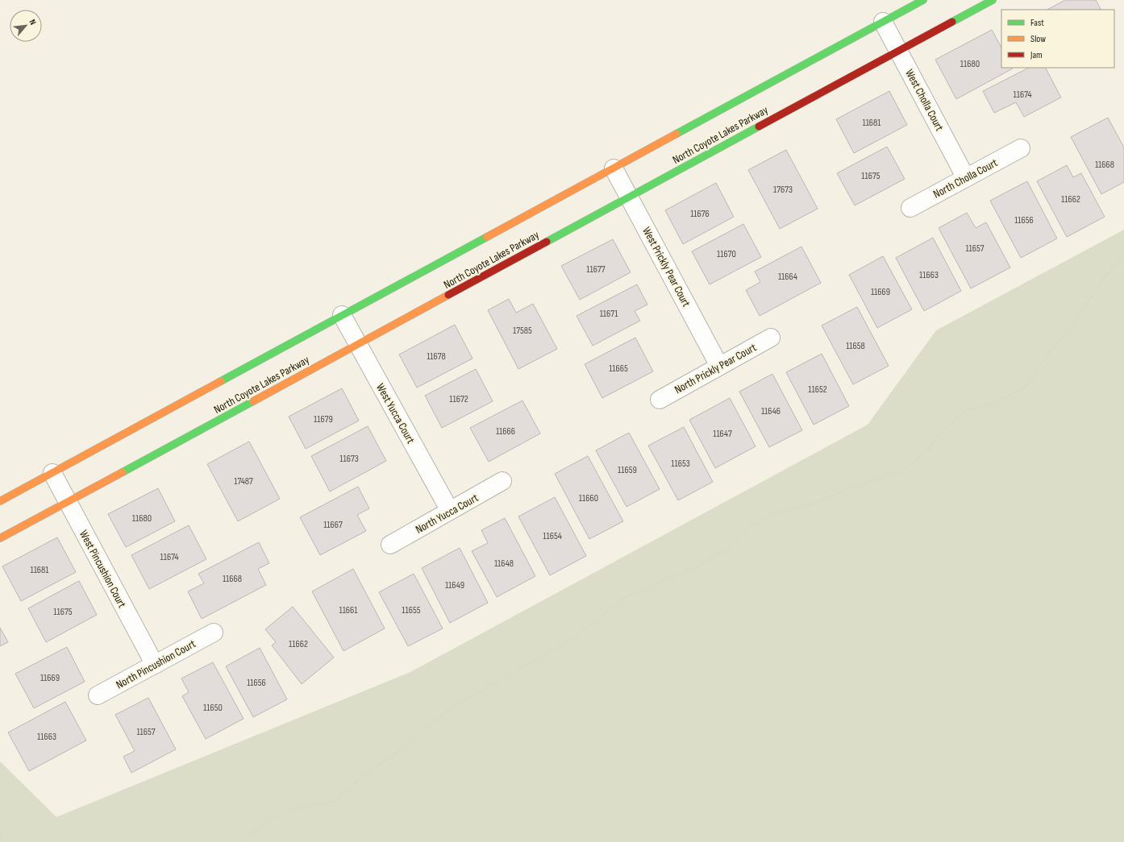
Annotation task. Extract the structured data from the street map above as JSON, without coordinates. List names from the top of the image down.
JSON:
{
  "streets": {
    "street": [
      "West Cholla Court",
      "North Coyote Lakes Parkway",
      "North Cholla Court",
      "West Prickly Pear Court",
      "North Prickly Pear Court",
      "West Yucca Court",
      "North Yucca Court",
      "West Pincushion Court",
      "North Pincushion Court"
    ]
  },
  "crossings": [
    ["West Cholla Court", "North Coyote Lakes Parkway"],
    ["West Cholla Court", "North Cholla Court"],
    ["North Coyote Lakes Parkway", "West Prickly Pear Court"],
    ["North Coyote Lakes Parkway", "West Yucca Court"],
    ["North Coyote Lakes Parkway", "West Pincushion Court"],
    ["West Prickly Pear Court", "North Prickly Pear Court"],
    ["West Yucca Court", "North Yucca Court"],
    ["West Pincushion Court", "North Pincushion Court"]
  ],
  "house_numbers": [
    "11680",
    "11674",
    "11681",
    "11668",
    "11675",
    "17673",
    "11662",
    "11676",
    "11656",
    "11657",
    "11670",
    "11677",
    "11663",
    "11664",
    "11669",
    "11671",
    "17585",
    "11658",
    "11678",
    "11665",
    "11652",
    "11672",
    "11646",
    "11679",
    "11666",
    "11647",
    "11673",
    "11653",
    "11659",
    "17487",
    "11660",
    "11680",
    "11667",
    "11654",
    "11674",
    "11648",
    "11681",
    "11668",
    "11649",
    "11661",
    "11655",
    "11675",
    "11662",
    "11669",
    "11656",
    "11650",
    "11657",
    "11663"
  ],
  "legend": ["Fast", "Slow", "Jam"],
  "north": "top right"
}
